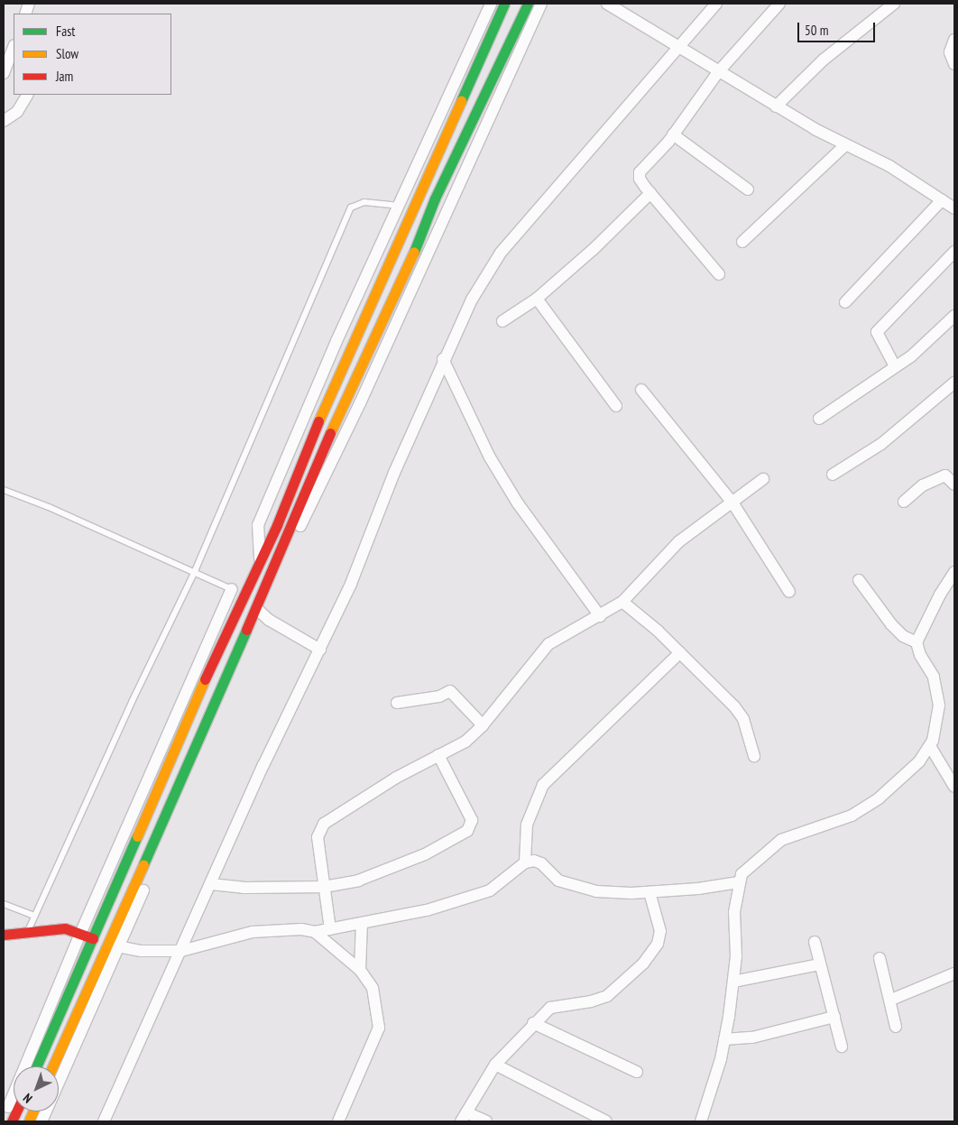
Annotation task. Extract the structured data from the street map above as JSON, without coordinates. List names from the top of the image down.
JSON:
{
  "legend": ["Fast", "Slow", "Jam"],
  "scale_bar": "50 m",
  "north": "bottom left"
}
